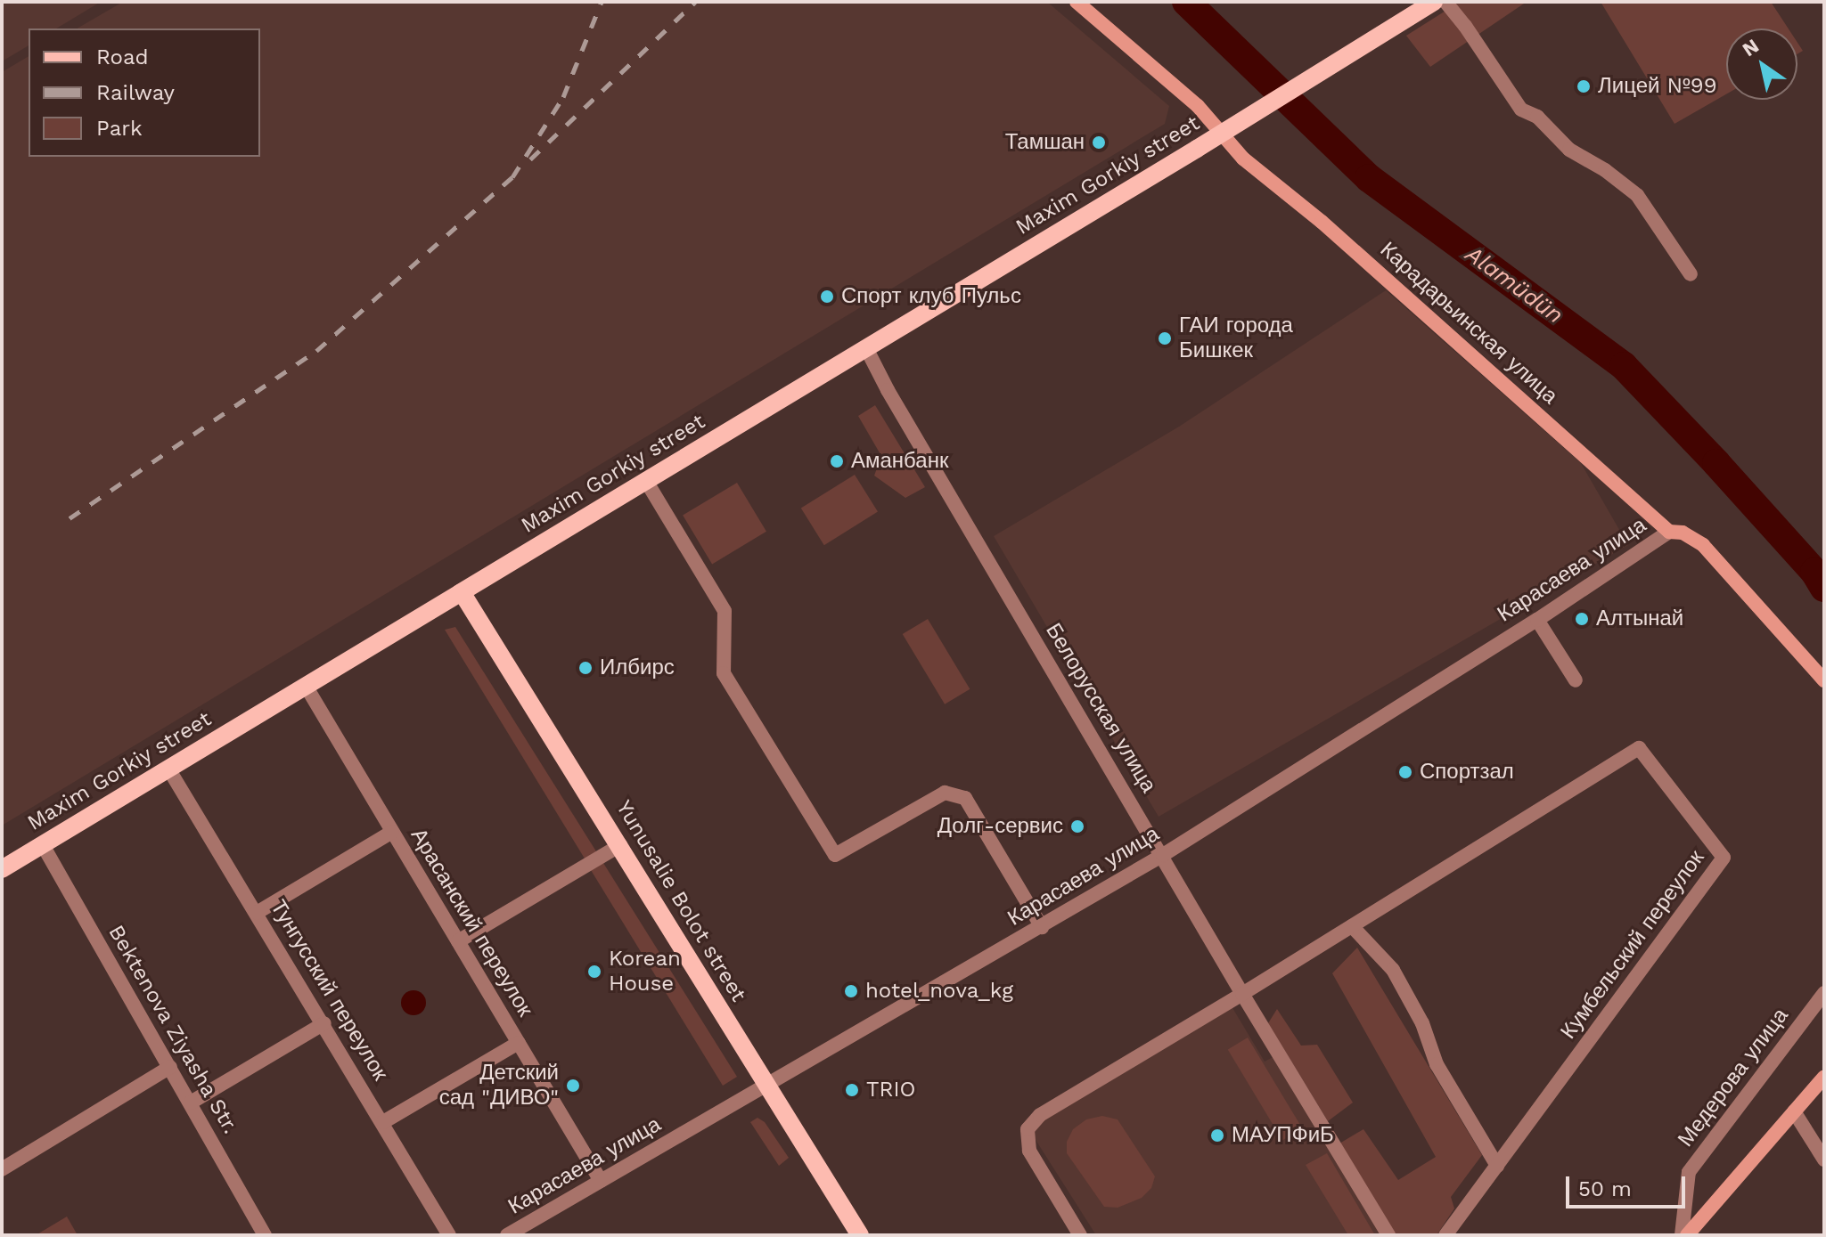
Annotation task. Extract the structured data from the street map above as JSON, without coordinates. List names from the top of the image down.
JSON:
{
  "streets": {
    "main road": ["Maxim Gorkiy street", "Yunusalie Bolot street"],
    "street": [
      "Карадарьинская улица",
      "Карасаева улица",
      "Белорусская улица",
      "Арасанский переулок",
      "Кумбельский переулок",
      "Тунгусский переулок",
      "Bektenova Ziyasha Str.",
      "Медерова улица"
    ]
  },
  "crossings": [
    ["Maxim Gorkiy street", "Карадарьинская улица"],
    ["Maxim Gorkiy street", "Белорусская улица"],
    ["Maxim Gorkiy street", "Yunusalie Bolot street"],
    ["Maxim Gorkiy street", "Арасанский переулок"],
    ["Maxim Gorkiy street", "Тунгусский переулок"],
    ["Maxim Gorkiy street", "Bektenova Ziyasha Str."],
    ["Карадарьинская улица", "Карасаева улица"],
    ["Карасаева улица", "Белорусская улица"],
    ["Карасаева улица", "Yunusalie Bolot street"],
    ["Карасаева улица", "Арасанский переулок"],
    ["Белорусская улица", "Кумбельский переулок"]
  ],
  "water": ["Alamüdün"],
  "places": [
    "Лицей №99",
    "Тамшан",
    "Спорт клуб Пульс",
    "ГАИ города Бишкек",
    "Аманбанк",
    "Алтынай",
    "Илбирс",
    "Спортзал",
    "Долг-сервис",
    "Korean House",
    "hotel_nova_kg",
    "Детский сад \"ДИВО\"",
    "TRIO",
    "МАУПФиБ"
  ],
  "legend": ["Road", "Railway", "Park"],
  "scale_bar": "50 m",
  "north": "top left"
}
